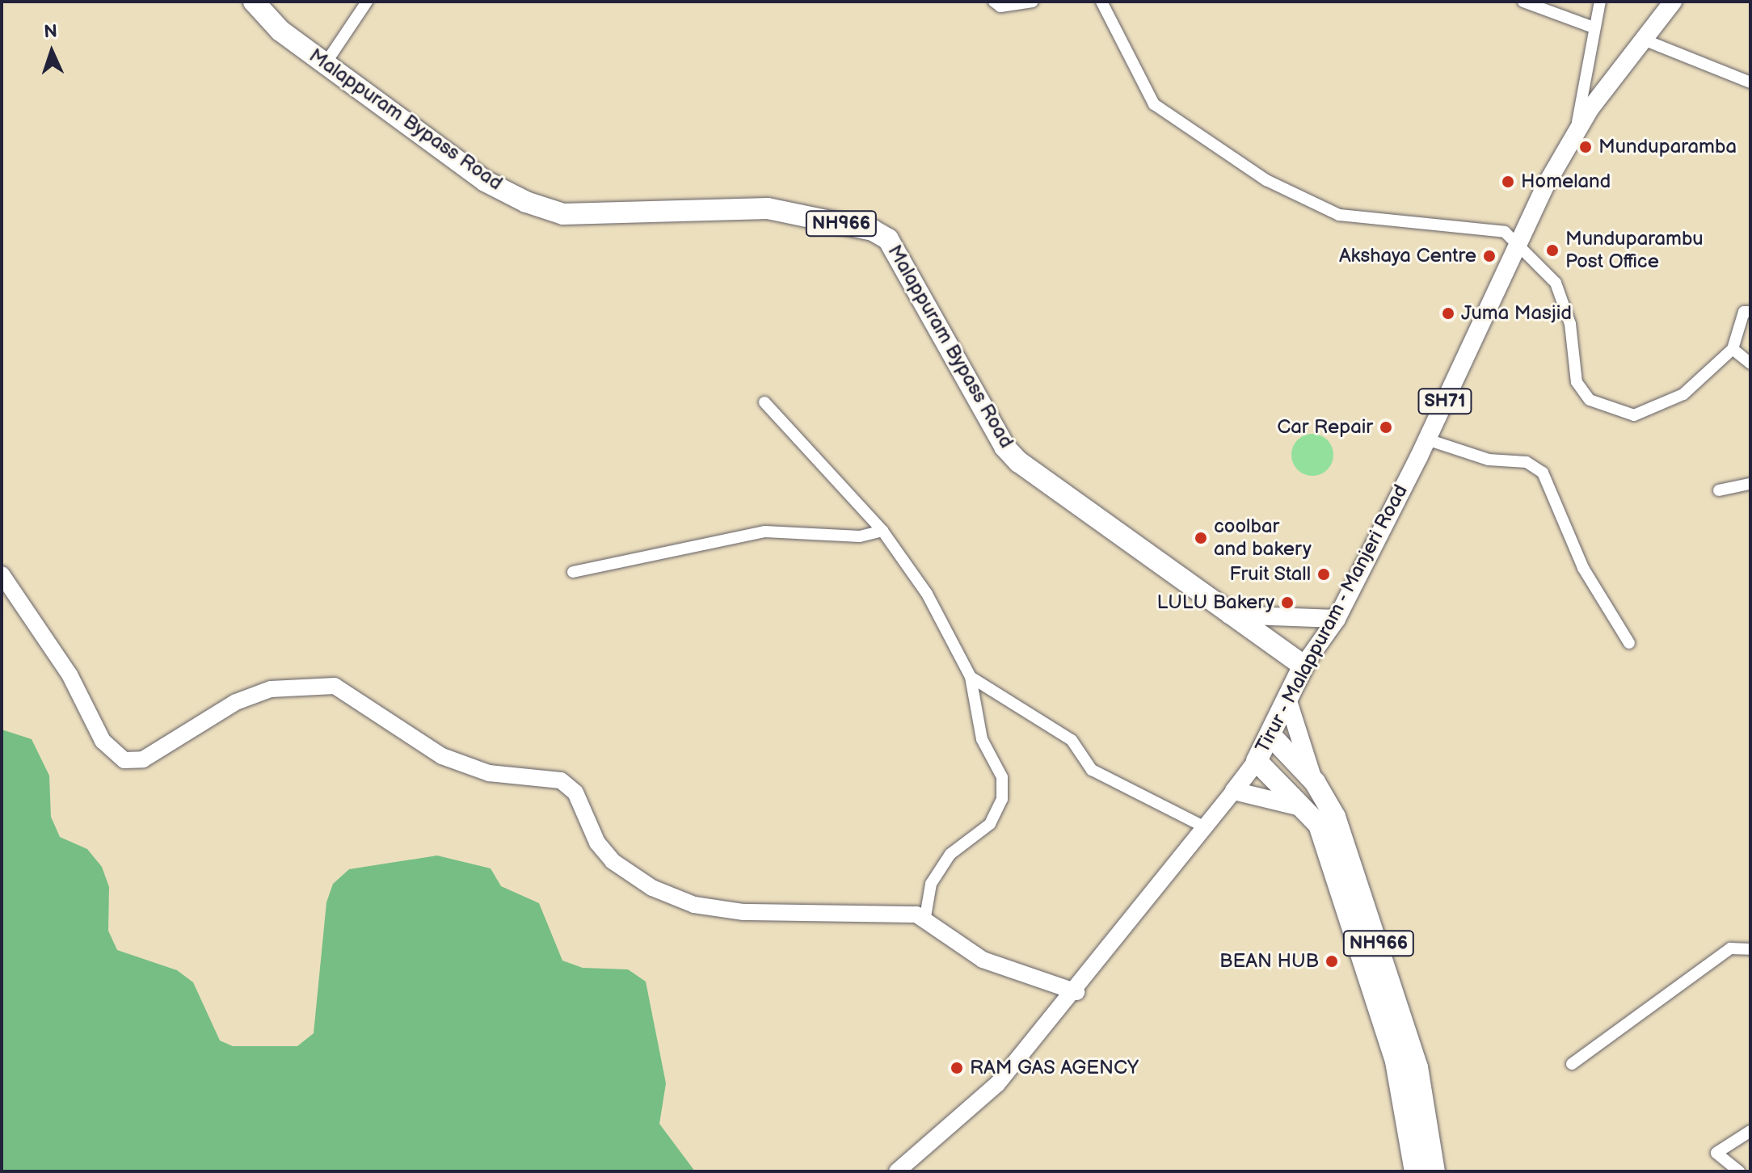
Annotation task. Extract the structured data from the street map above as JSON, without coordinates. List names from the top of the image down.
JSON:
{
  "streets": {
    "highway": ["Malappuram Bypass Road", "NH966", "Tirur - Malappuram - Manjeri Road"],
    "main road": ["SH71"]
  },
  "crossings": [
    ["Malappuram Bypass Road", "Tirur - Malappuram - Manjeri Road"],
    ["NH966", "Tirur - Malappuram - Manjeri Road"]
  ],
  "places": [
    "Munduparamba",
    "Homeland",
    "Munduparambu Post Office",
    "Akshaya Centre",
    "Juma Masjid",
    "Car Repair",
    "coolbar and bakery",
    "Fruit Stall",
    "LULU Bakery",
    "BEAN HUB",
    "RAM GAS AGENCY"
  ],
  "north": "top"
}
